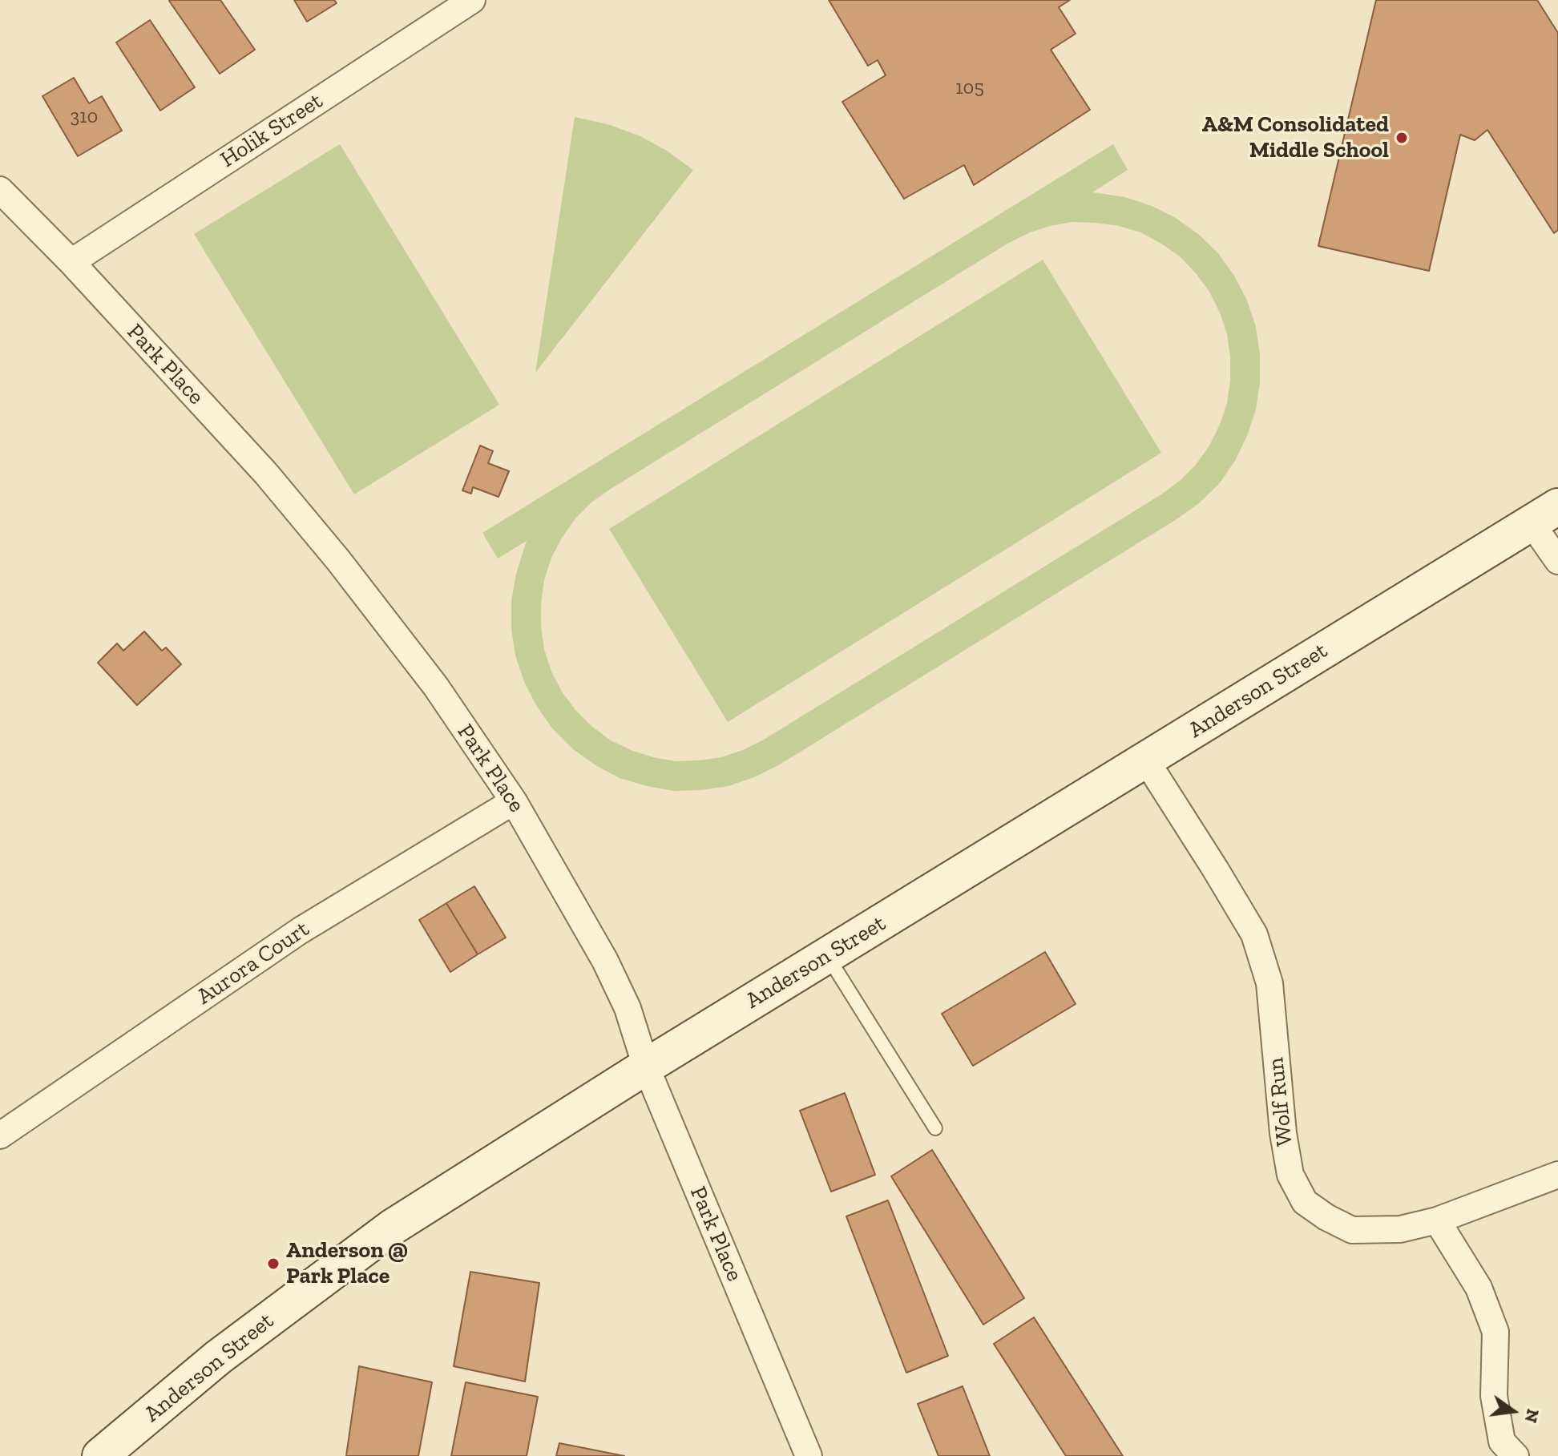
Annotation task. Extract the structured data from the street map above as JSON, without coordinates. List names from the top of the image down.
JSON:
{
  "streets": {
    "street": [
      "Holik Street",
      "Park Place",
      "Anderson Street",
      "Aurora Court",
      "Wolf Run"
    ]
  },
  "crossings": [
    ["Holik Street", "Park Place"],
    ["Park Place", "Anderson Street"],
    ["Park Place", "Aurora Court"],
    ["Anderson Street", "Wolf Run"]
  ],
  "places": ["A&M Consolidated Middle School", "Anderson @ Park Place"],
  "house_numbers": ["105", "310"],
  "north": "right"
}
